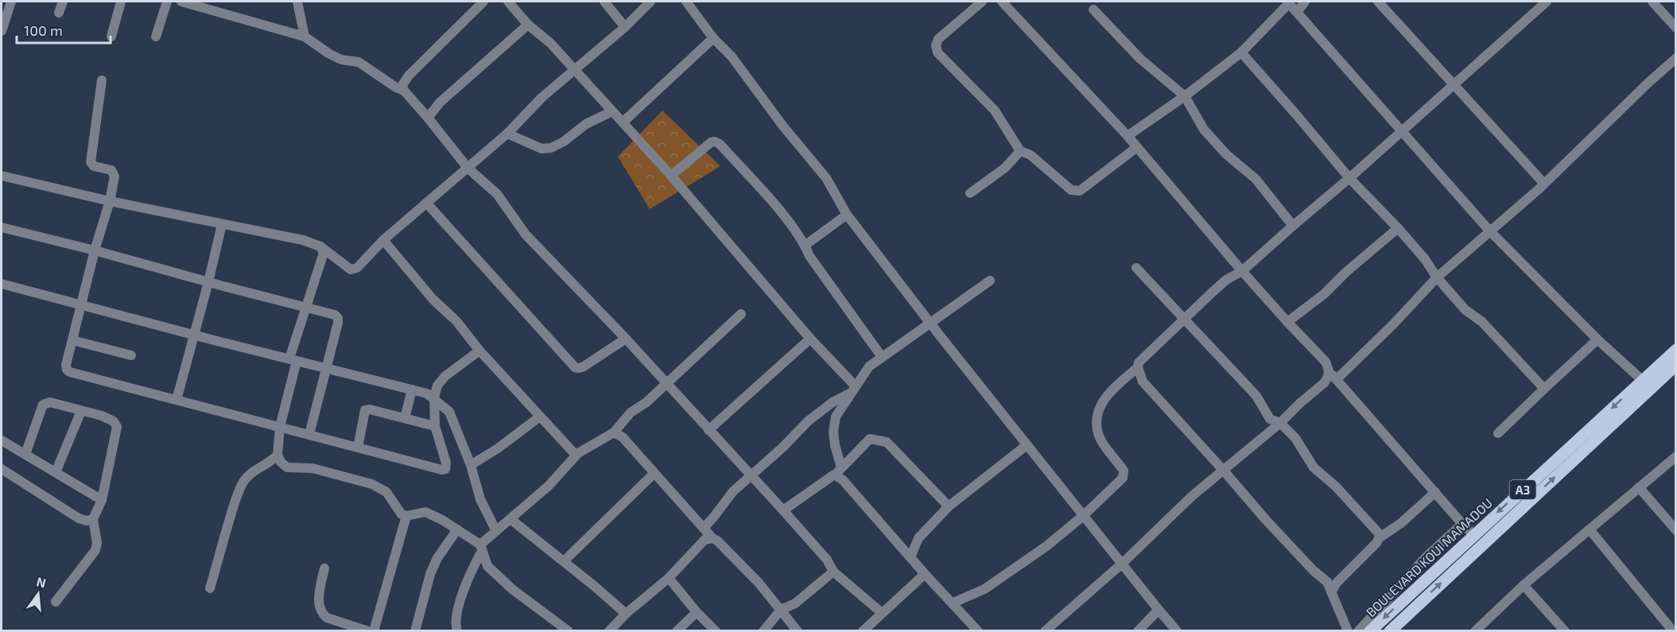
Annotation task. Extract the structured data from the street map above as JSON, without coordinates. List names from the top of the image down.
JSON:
{
  "streets": {
    "main road": ["A3", "BOULEVARD KOUI MAMADOU"]
  },
  "scale_bar": "100 m",
  "north": "top"
}
